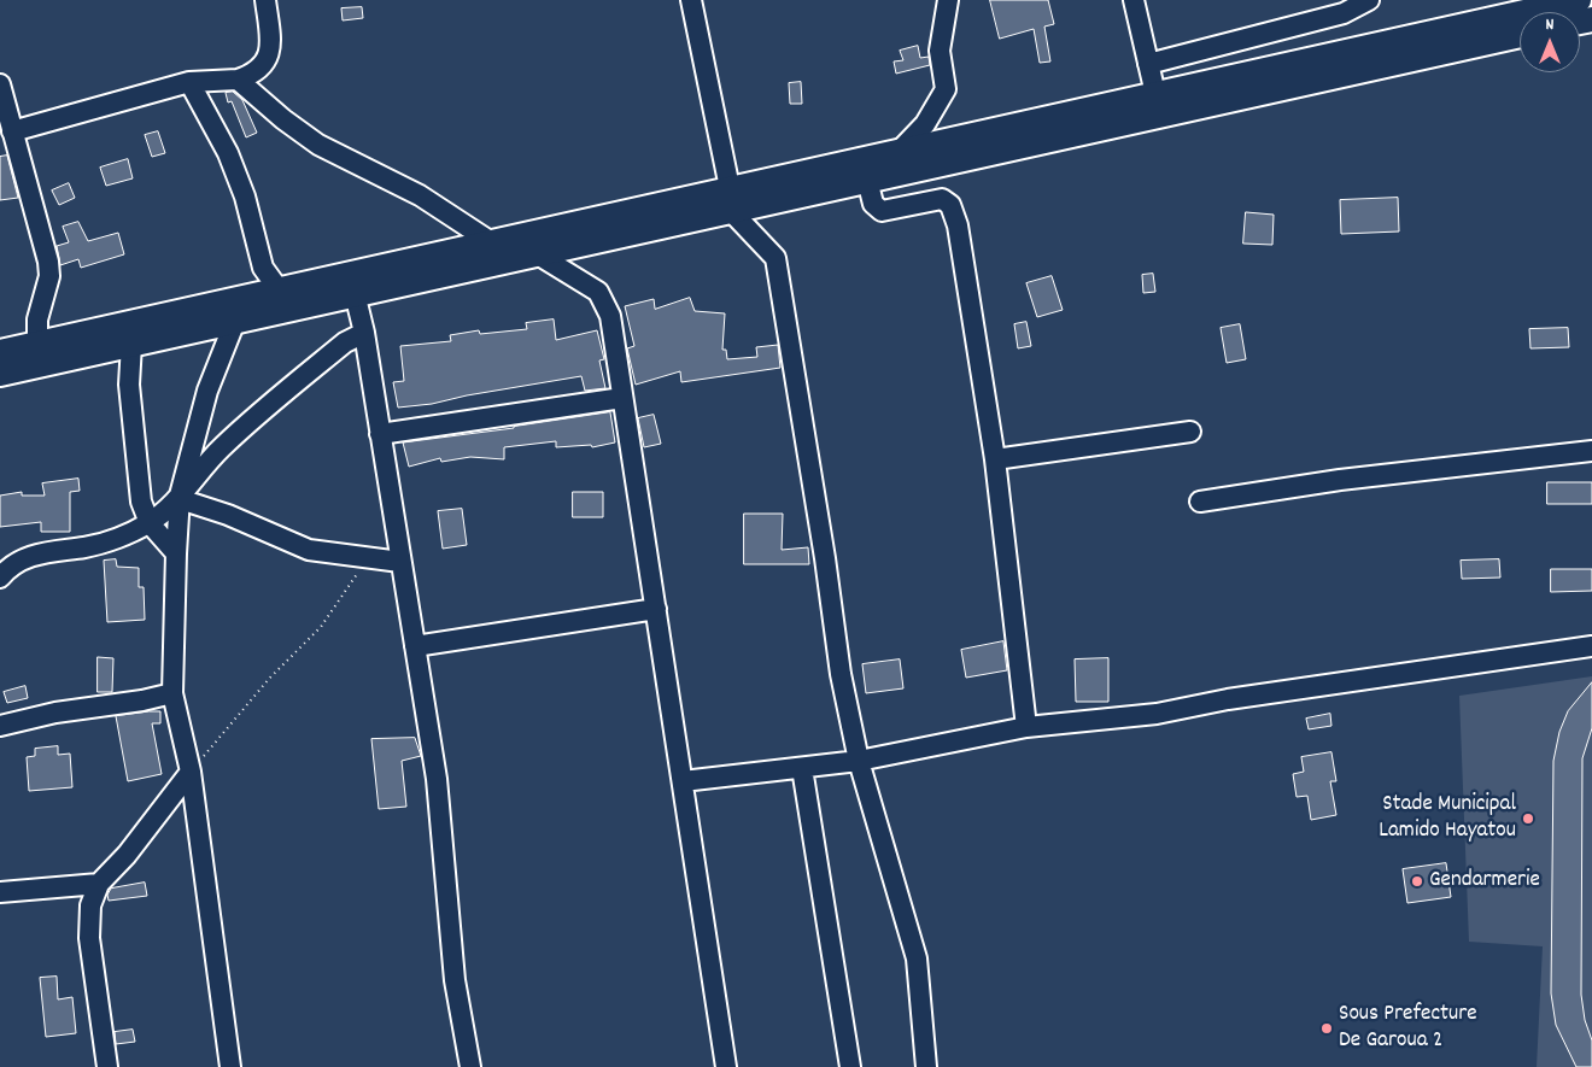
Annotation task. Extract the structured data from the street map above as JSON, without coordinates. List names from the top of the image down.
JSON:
{
  "places": ["Stade Municipal Lamido Hayatou", "Gendarmerie", "Sous Prefecture De Garoua 2"],
  "north": "top"
}
